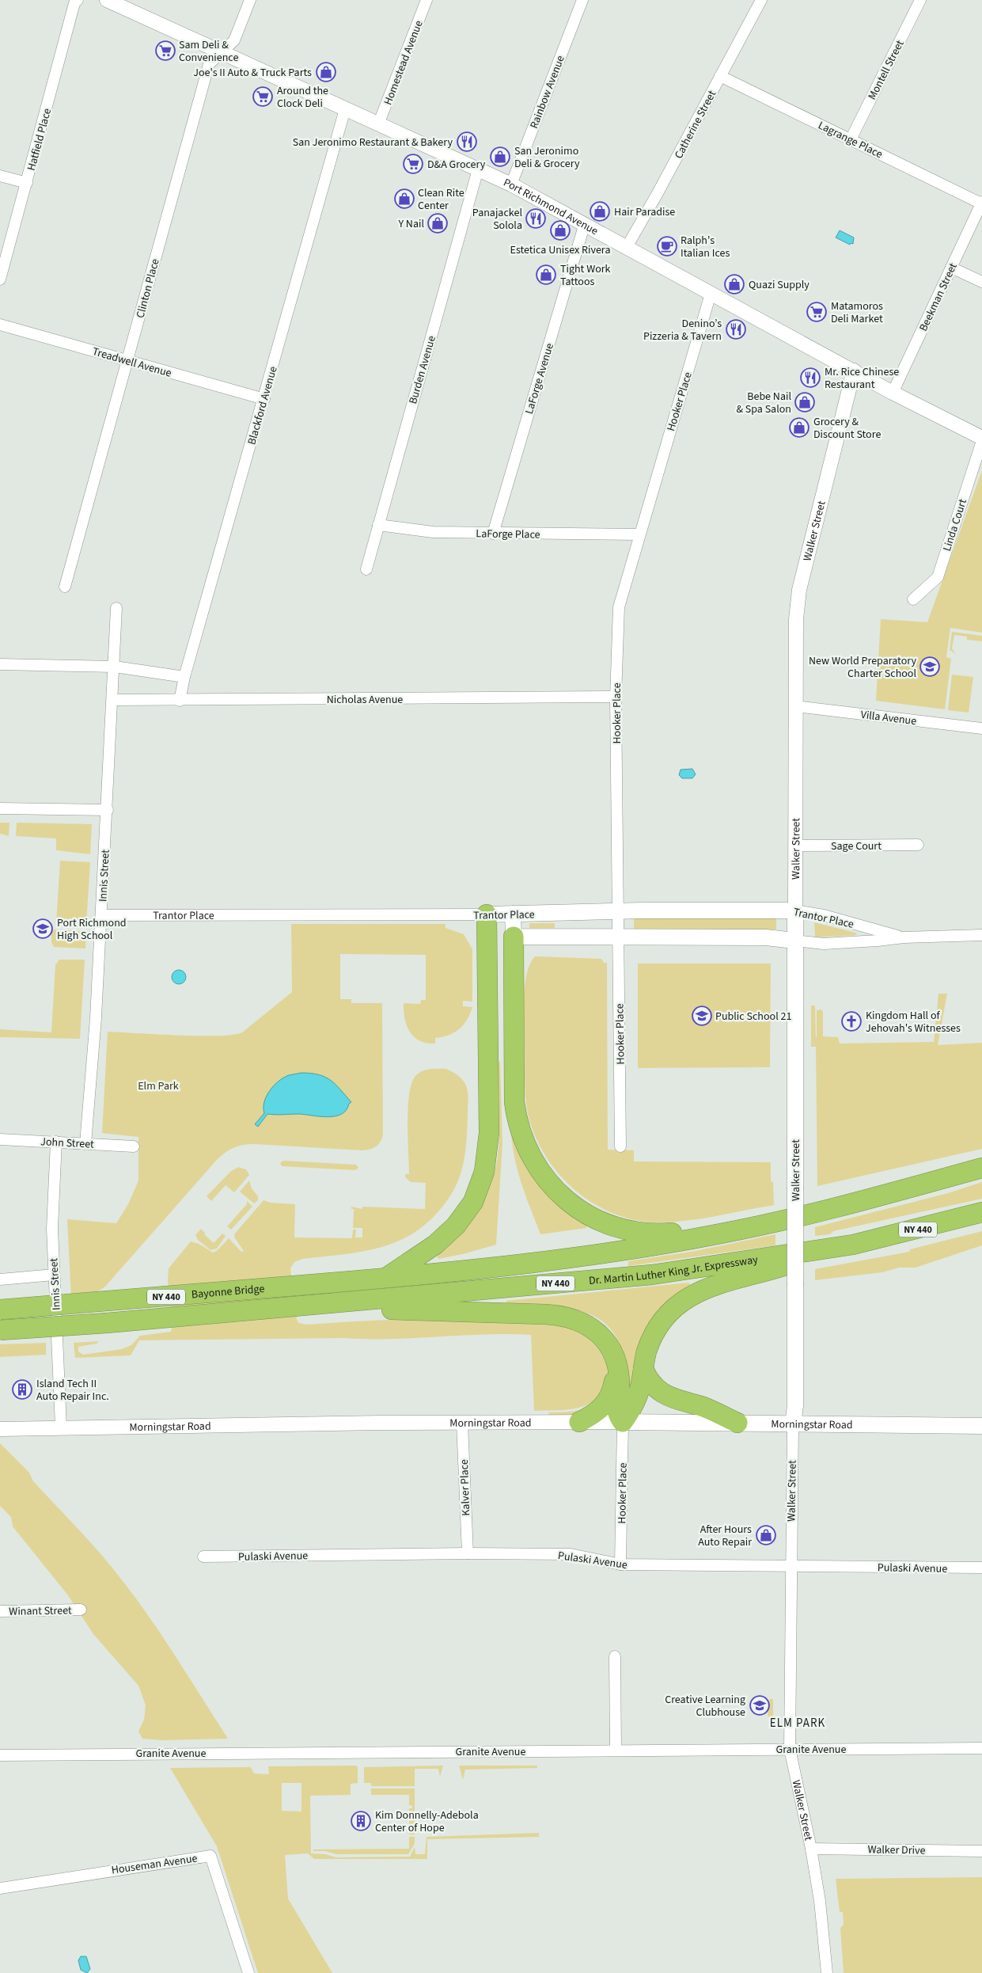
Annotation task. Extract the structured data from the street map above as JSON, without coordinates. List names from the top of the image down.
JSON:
{
  "streets": {
    "highway": ["NY 440", "Dr. Martin Luther King Jr. Expressway", "Bayonne Bridge"],
    "main road": ["Walker Street", "Trantor Place", "Morningstar Road"],
    "street": [
      "Homestead Avenue",
      "Montell Street",
      "Rainbow Avenue",
      "Catherine Street",
      "Hatfield Place",
      "Lagrange Place",
      "Port Richmond Avenue",
      "Clinton Place",
      "Beekman Street",
      "Treadwell Avenue",
      "Burden Avenue",
      "LaForge Avenue",
      "Hooker Place",
      "Blackford Avenue",
      "Linda Court",
      "LaForge Place",
      "Nicholas Avenue",
      "Villa Avenue",
      "Sage Court",
      "Innis Street",
      "John Street",
      "Kalver Place",
      "Pulaski Avenue",
      "Winant Street",
      "Granite Avenue",
      "Walker Drive",
      "Houseman Avenue"
    ]
  },
  "crossings": [
    ["Homestead Avenue", "Port Richmond Avenue"],
    ["Montell Street", "Lagrange Place"],
    ["Rainbow Avenue", "Port Richmond Avenue"],
    ["Catherine Street", "Lagrange Place"],
    ["Catherine Street", "Port Richmond Avenue"],
    ["Lagrange Place", "Beekman Street"],
    ["Port Richmond Avenue", "Clinton Place"],
    ["Port Richmond Avenue", "Beekman Street"],
    ["Port Richmond Avenue", "Burden Avenue"],
    ["Port Richmond Avenue", "LaForge Avenue"],
    ["Port Richmond Avenue", "Hooker Place"],
    ["Port Richmond Avenue", "Blackford Avenue"],
    ["Port Richmond Avenue", "Linda Court"],
    ["Port Richmond Avenue", "Walker Street"],
    ["Clinton Place", "Treadwell Avenue"],
    ["Treadwell Avenue", "Blackford Avenue"],
    ["Burden Avenue", "LaForge Place"],
    ["LaForge Avenue", "LaForge Place"],
    ["Hooker Place", "LaForge Place"],
    ["Hooker Place", "Nicholas Avenue"],
    ["Hooker Place", "Trantor Place"],
    ["Hooker Place", "Morningstar Road"],
    ["Hooker Place", "Pulaski Avenue"],
    ["Blackford Avenue", "Nicholas Avenue"],
    ["Walker Street", "Villa Avenue"],
    ["Walker Street", "Sage Court"],
    ["Walker Street", "Trantor Place"],
    ["Walker Street", "Morningstar Road"],
    ["Walker Street", "Pulaski Avenue"],
    ["Walker Street", "Granite Avenue"],
    ["Walker Street", "Walker Drive"],
    ["Nicholas Avenue", "Innis Street"],
    ["Innis Street", "Trantor Place"],
    ["Innis Street", "John Street"],
    ["Innis Street", "Morningstar Road"],
    ["NY 440", "Bayonne Bridge"],
    ["Dr. Martin Luther King Jr. Expressway", "Bayonne Bridge"],
    ["Morningstar Road", "Kalver Place"],
    ["Kalver Place", "Pulaski Avenue"]
  ],
  "districts": ["ELM PARK"],
  "parks": ["Elm Park"],
  "places": {
    "supermarket": [
      "Sam Deli & Convenience",
      "Around the Clock Deli",
      "D&A Grocery",
      "Matamoros Deli Market"
    ],
    "shop": [
      "Joe's II Auto & Truck Parts",
      "San Jeronimo Deli & Grocery",
      "Clean Rite Center",
      "Hair Paradise",
      "Y Nail",
      "Estetica Unisex Rivera",
      "Tight Work Tattoos",
      "Quazi Supply",
      "Bebe Nail & Spa Salon",
      "Grocery & Discount Store",
      "After Hours Auto Repair"
    ],
    "restaurant": [
      "San Jeronimo Restaurant & Bakery",
      "Panajackel Solola",
      "Denino’s Pizzeria & Tavern",
      "Mr. Rice Chinese Restaurant"
    ],
    "cafe": ["Ralph's Italian Ices"],
    "school or university": [
      "New World Preparatory Charter School",
      "Port Richmond High School",
      "Public School 21",
      "Creative Learning Clubhouse"
    ],
    "church": ["Kingdom Hall of Jehovah's Witnesses"],
    "building": ["Island Tech II Auto Repair Inc.", "Kim Donnelly-Adebola Center of Hope"]
  }
}
